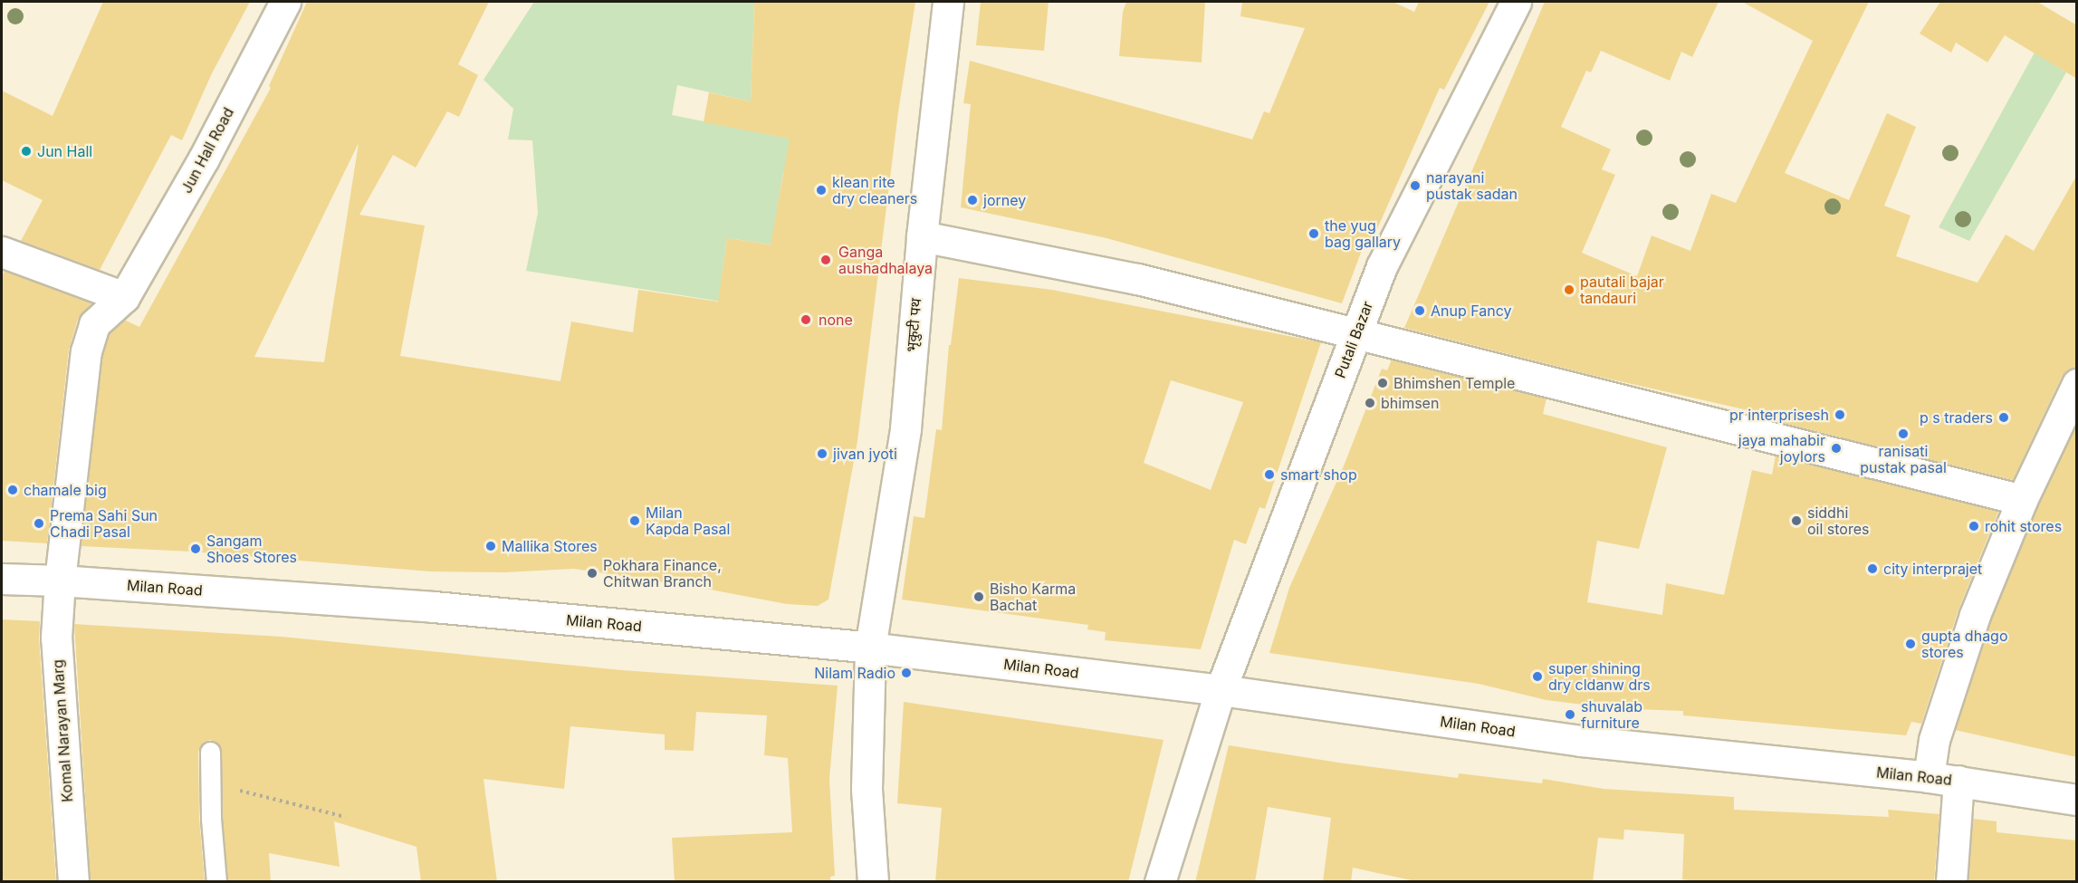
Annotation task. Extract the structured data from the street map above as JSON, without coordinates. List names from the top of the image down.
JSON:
{
  "streets": {
    "street": [
      "Jun Hall Road",
      "भृकुटी पथ",
      "Putali Bazar",
      "Milan Road",
      "Komal Narayan Marg"
    ]
  },
  "crossings": [
    ["Jun Hall Road", "Milan Road"],
    ["Jun Hall Road", "Komal Narayan Marg"],
    ["भृकुटी पथ", "Milan Road"],
    ["Putali Bazar", "Milan Road"],
    ["Milan Road", "Komal Narayan Marg"]
  ],
  "places": [
    "Jun Hall",
    "narayani pustak sadan",
    "klean rite dry cleaners",
    "jorney",
    "the yug bag gallary",
    "Ganga aushadhalaya",
    "pautali bajar tandauri",
    "Anup Fancy",
    "none",
    "Bhimshen Temple",
    "bhimsen",
    "pr interprisesh",
    "p s traders",
    "ranisati pustak pasal",
    "jaya mahabir joylors",
    "jivan jyoti",
    "smart shop",
    "chamale big",
    "Milan Kapda Pasal",
    "siddhi oil stores",
    "Prema Sahi Sun Chadi Pasal",
    "rohit stores",
    "Mallika Stores",
    "Sangam Shoes Stores",
    "city interprajet",
    "Pokhara Finance, Chitwan Branch",
    "Bisho Karma Bachat",
    "gupta dhago stores",
    "Nilam Radio",
    "super shining dry cldanw drs",
    "shuvalab furniture"
  ]
}
